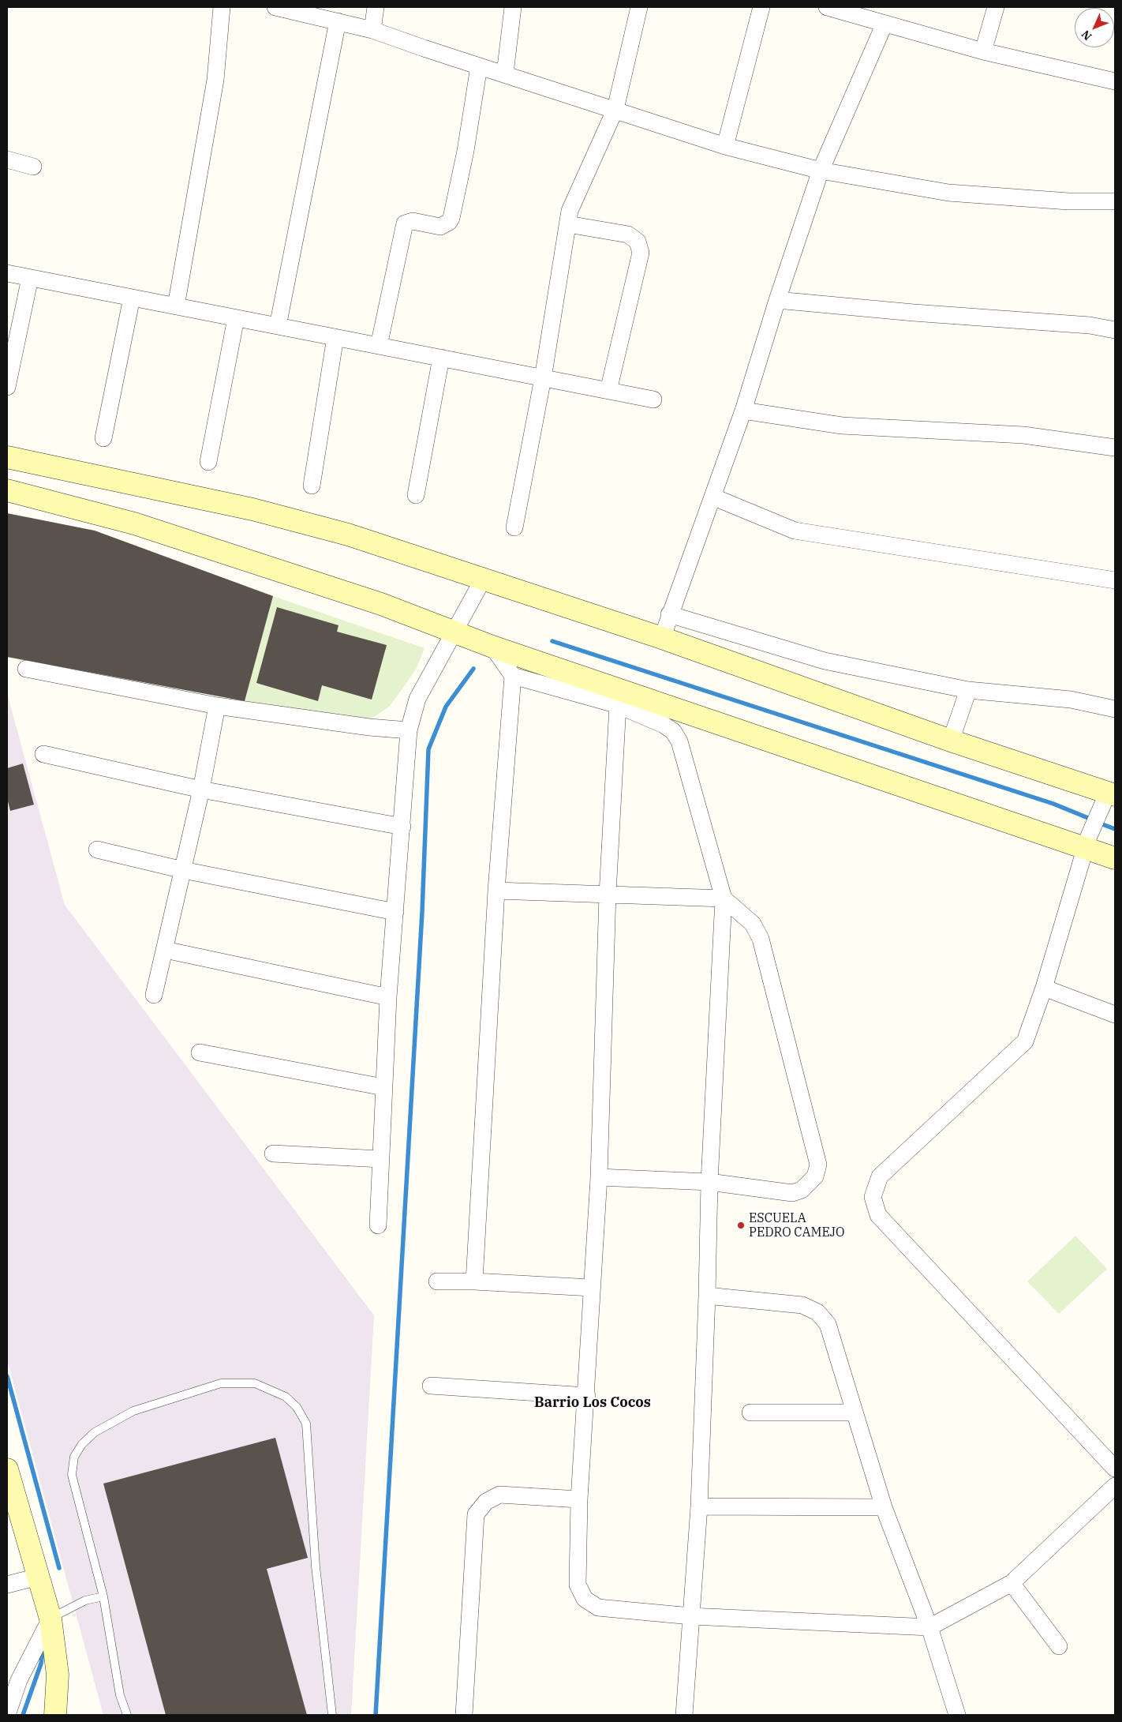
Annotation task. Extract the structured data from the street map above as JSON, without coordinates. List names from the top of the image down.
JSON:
{
  "districts": ["Barrio Los Cocos"],
  "places": ["ESCUELA PEDRO CAMEJO"],
  "north": "bottom left"
}
